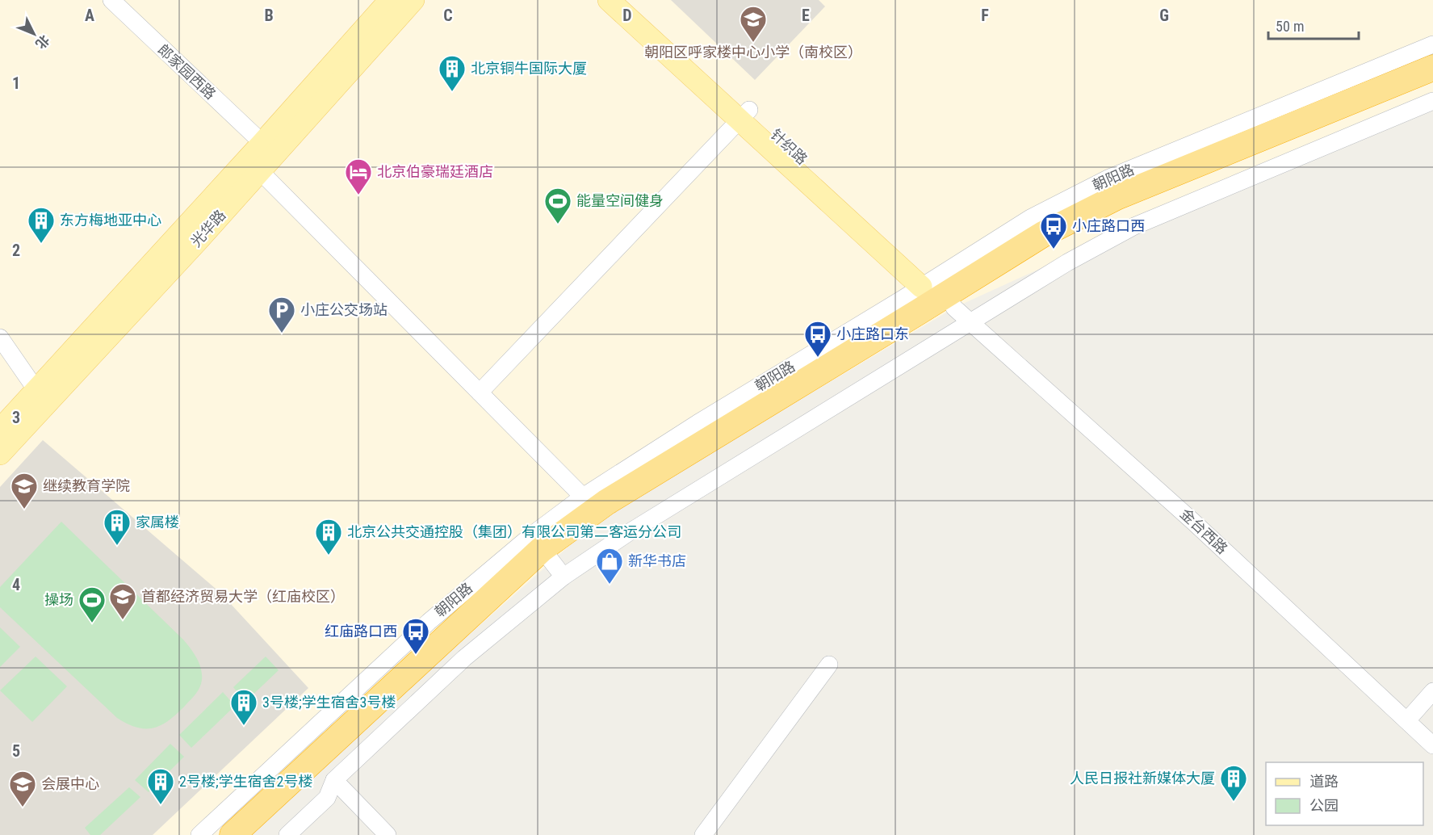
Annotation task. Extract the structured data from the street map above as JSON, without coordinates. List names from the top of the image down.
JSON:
{
  "streets": {
    "highway": ["朝阳路"],
    "main road": ["针织路", "光华路"],
    "street": ["郎家园西路", "金台西路"]
  },
  "crossings": [
    ["郎家园西路", "光华路"],
    ["针织路", "朝阳路"],
    ["针织路", "金台西路"],
    ["朝阳路", "金台西路"]
  ],
  "places": {
    "school or university": [
      "朝阳区呼家楼中心小学（南校区）",
      "继续教育学院",
      "首都经济贸易大学（红庙校区）",
      "会展中心"
    ],
    "building": [
      "北京铜牛国际大厦",
      "东方梅地亚中心",
      "家属楼",
      "北京公共交通控股（集团）有限公司第二客运分公司",
      "3号楼;学生宿舍3号楼",
      "人民日报社新媒体大厦",
      "2号楼;学生宿舍2号楼"
    ],
    "hotel": ["北京伯豪瑞廷酒店"],
    "sports": ["能量空间健身", "操场"],
    "bus stop": ["小庄路口西", "小庄路口东", "红庙路口西"],
    "parking": ["小庄公交场站"],
    "shop": ["新华书店"]
  },
  "legend": ["道路", "公园"],
  "scale_bar": "50 m",
  "north": "bottom right",
  "grid": {
    "columns": [
      "A",
      "B",
      "C",
      "D",
      "E",
      "F",
      "G"
    ],
    "rows": [
      "1",
      "2",
      "3",
      "4",
      "5"
    ]
  }
}
